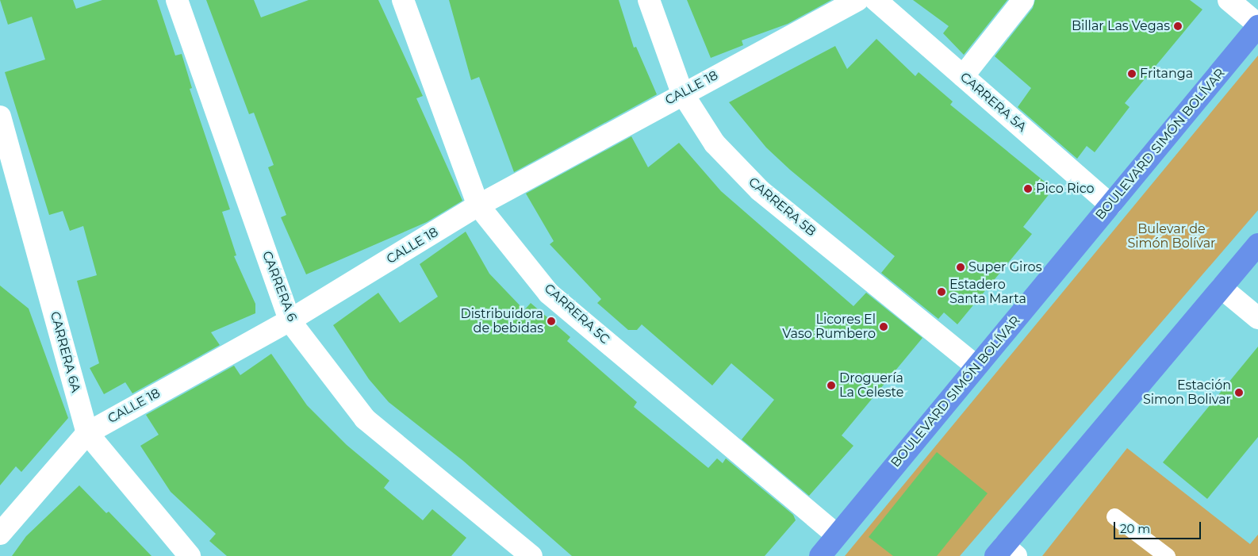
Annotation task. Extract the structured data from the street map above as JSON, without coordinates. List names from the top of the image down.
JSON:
{
  "streets": {
    "highway": ["BOULEVARD SIMÓN BOLÍVAR"],
    "street": [
      "CALLE 18",
      "CARRERA 5A",
      "CARRERA 5B",
      "CARRERA 6",
      "CARRERA 5C",
      "CARRERA 6A"
    ]
  },
  "crossings": [
    ["CALLE 18", "CARRERA 5B"],
    ["CALLE 18", "CARRERA 6"],
    ["CALLE 18", "CARRERA 5C"],
    ["CALLE 18", "CARRERA 6A"],
    ["CARRERA 5A", "BOULEVARD SIMÓN BOLÍVAR"],
    ["BOULEVARD SIMÓN BOLÍVAR", "CARRERA 5B"],
    ["BOULEVARD SIMÓN BOLÍVAR", "CARRERA 5C"]
  ],
  "parks": ["Bulevar de Simón Bolívar"],
  "places": [
    "Billar Las Vegas",
    "Fritanga",
    "Pico Rico",
    "Super Giros",
    "Estadero Santa Marta",
    "Distribuidora de bebidas",
    "Licores El Vaso Rumbero",
    "Droguería La Celeste",
    "Estación Simon Bolivar"
  ],
  "scale_bar": "20 m"
}
